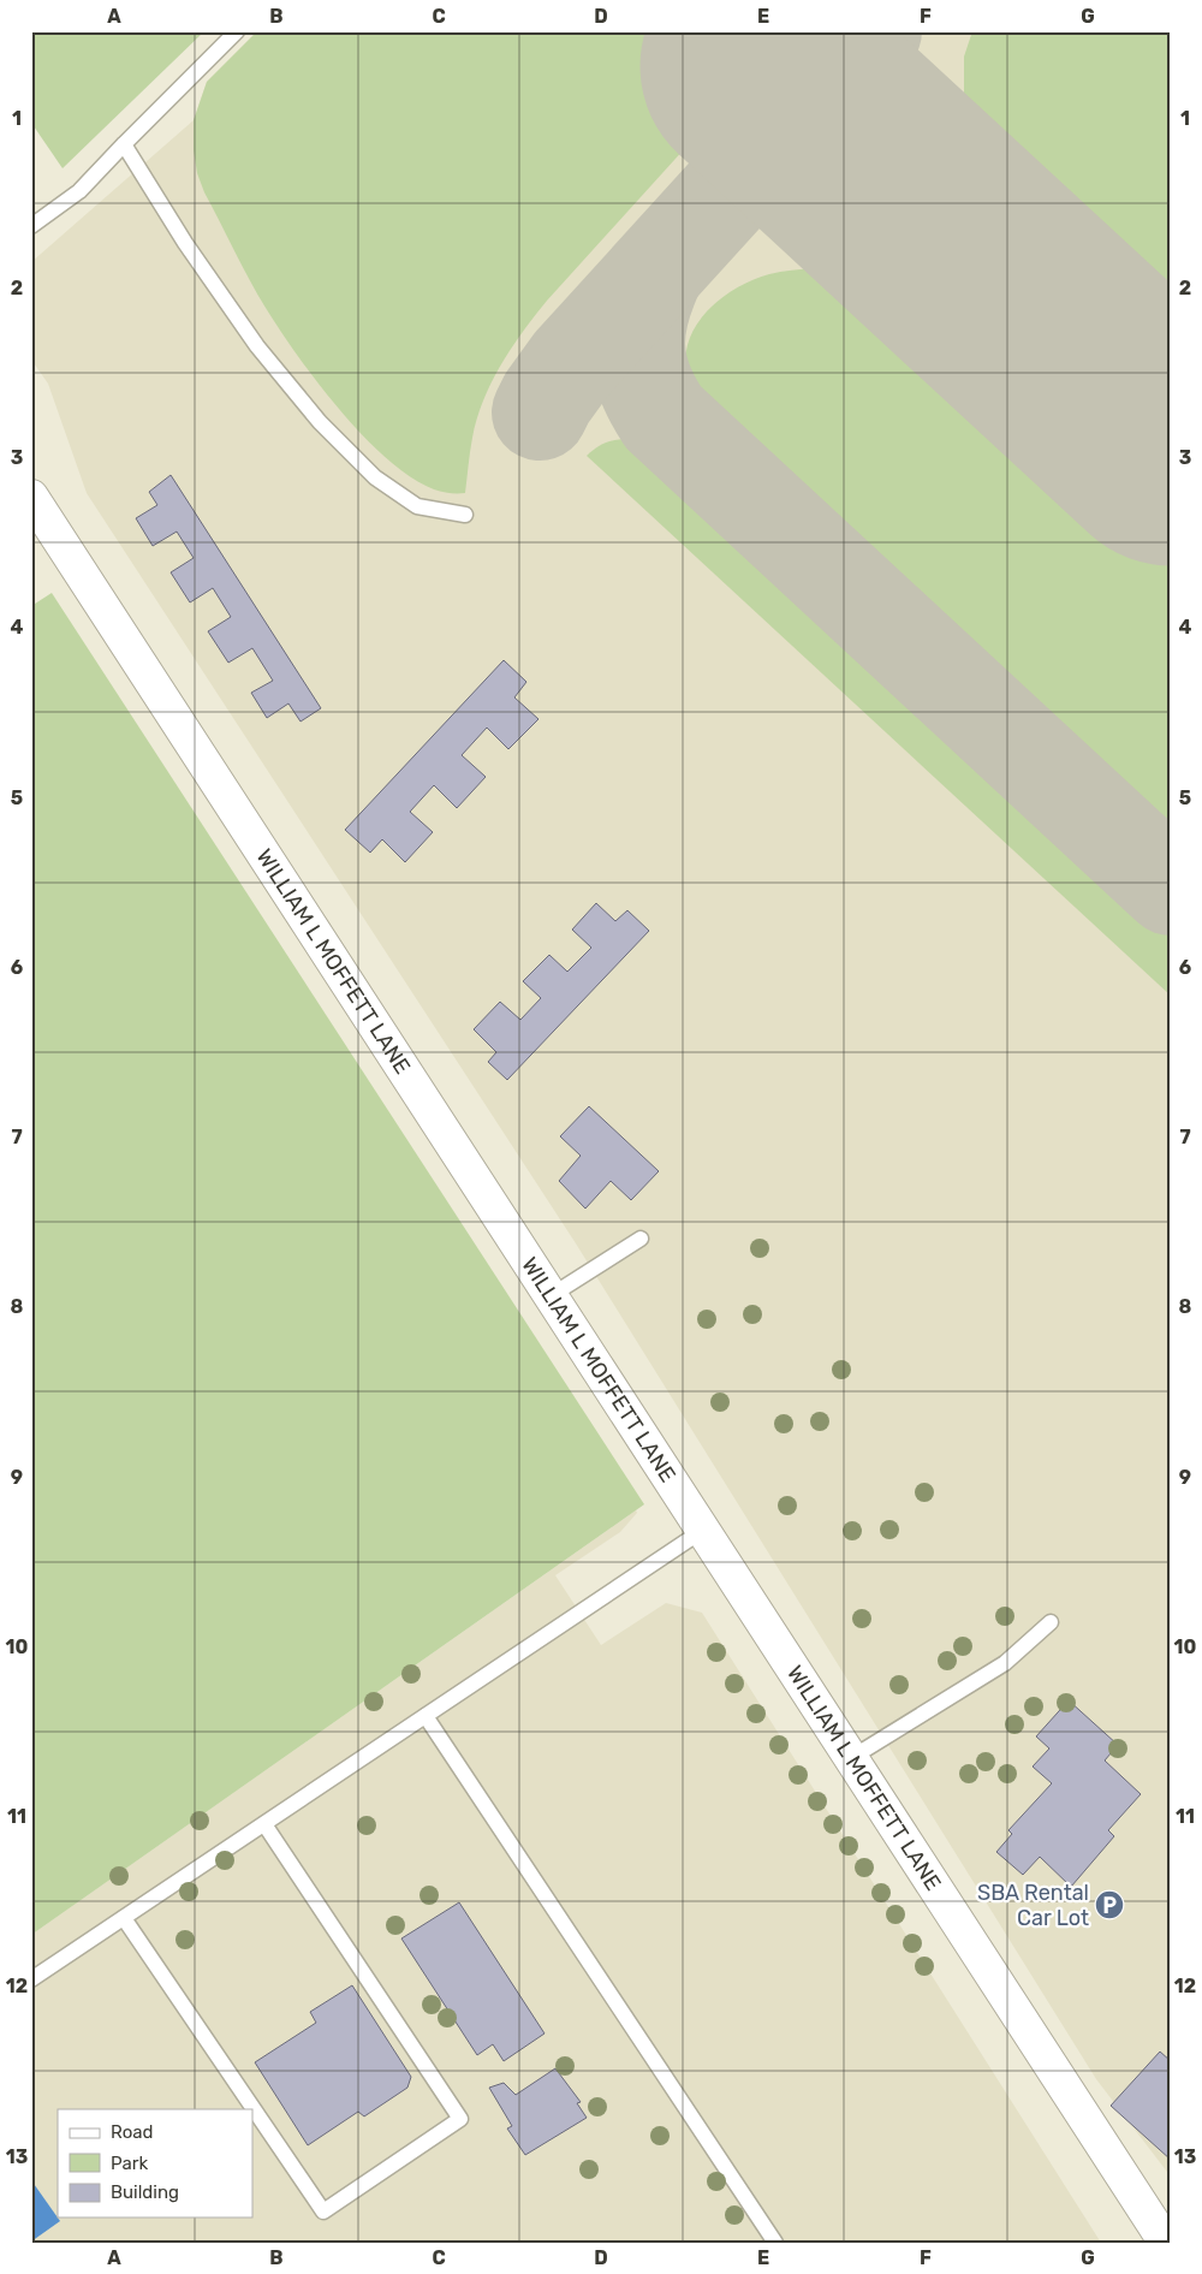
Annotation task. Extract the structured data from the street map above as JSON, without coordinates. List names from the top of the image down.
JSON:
{
  "streets": {
    "street": ["WILLIAM L MOFFETT LANE"]
  },
  "places": {
    "parking": ["SBA Rental Car Lot"]
  },
  "legend": ["Road", "Park", "Building"],
  "grid": {
    "columns": [
      "A",
      "B",
      "C",
      "D",
      "E",
      "F",
      "G"
    ],
    "rows": [
      "1",
      "2",
      "3",
      "4",
      "5",
      "6",
      "7",
      "8",
      "9",
      "10",
      "11",
      "12",
      "13"
    ]
  }
}
